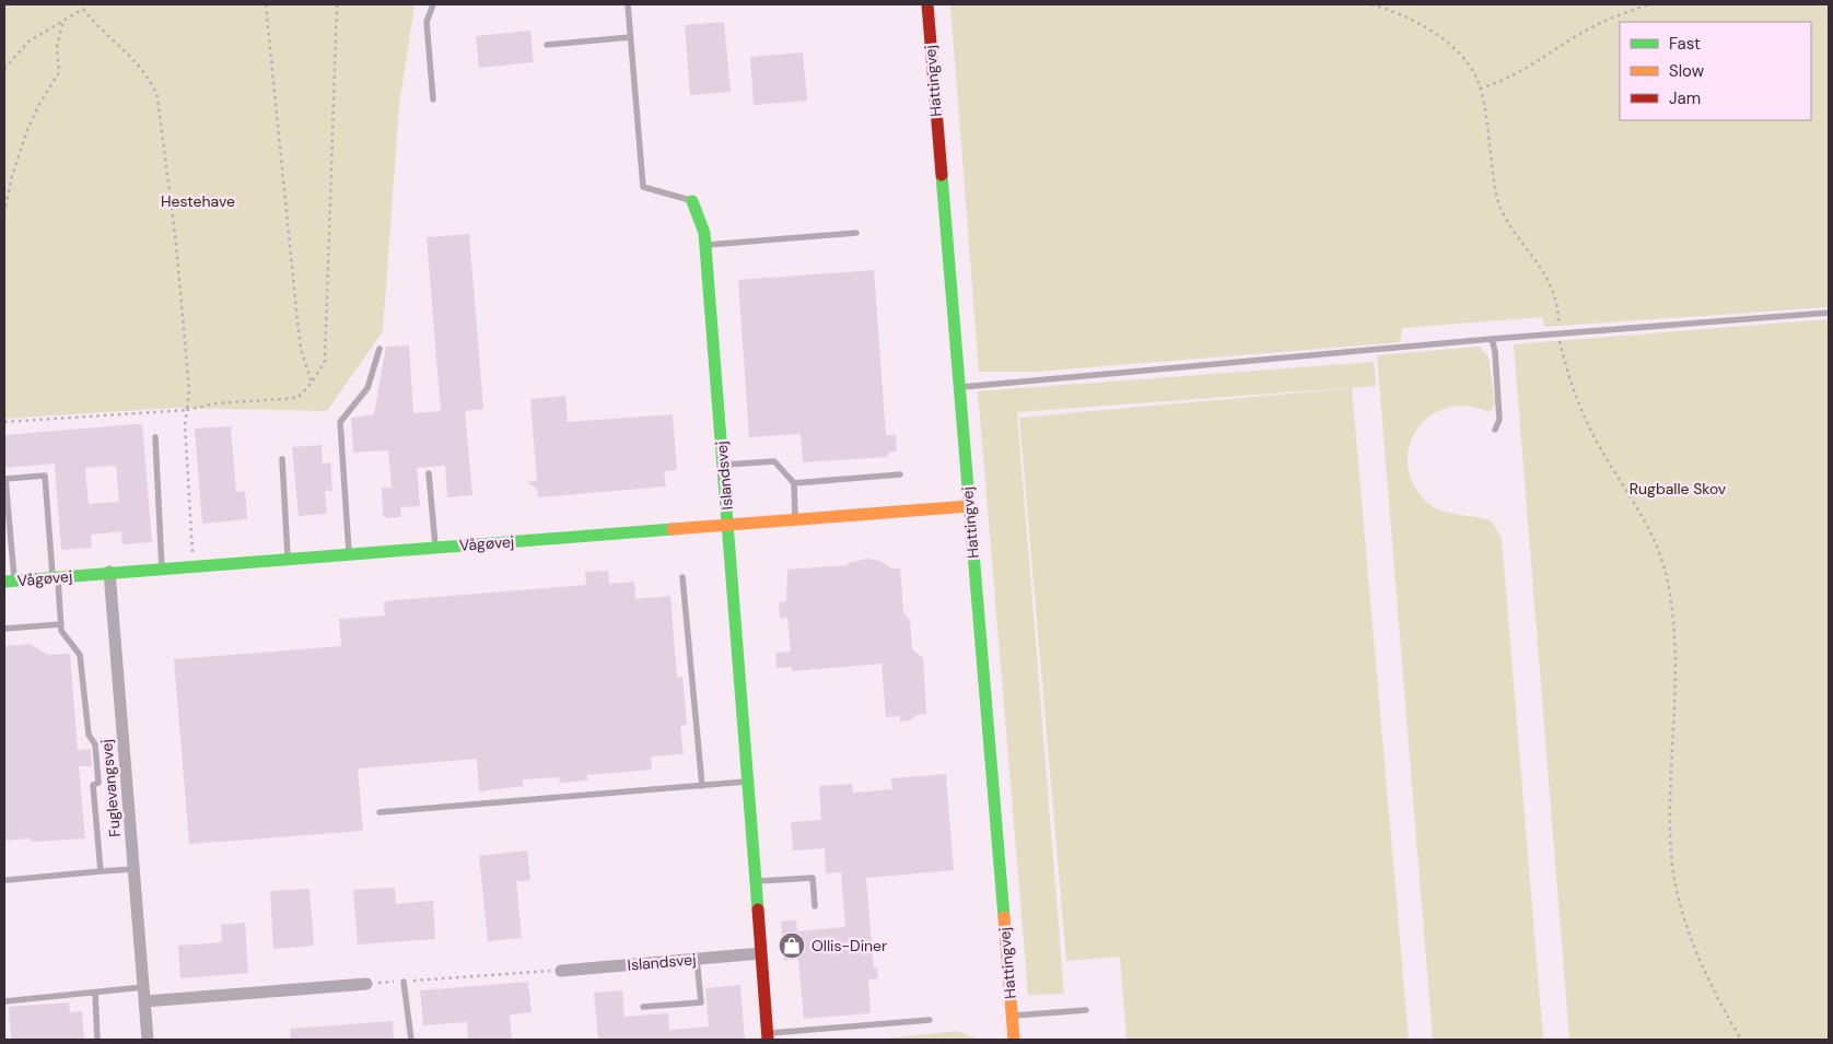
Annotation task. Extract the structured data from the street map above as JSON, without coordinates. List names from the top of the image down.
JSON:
{
  "streets": {
    "street": [
      "Hattingvej",
      "Islandsvej",
      "Vågøvej",
      "Fuglevangsvej"
    ]
  },
  "crossings": [
    ["Hattingvej", "Vågøvej"],
    ["Islandsvej", "Vågøvej"],
    ["Vågøvej", "Fuglevangsvej"]
  ],
  "parks": ["Hestehave", "Rugballe Skov"],
  "places": {
    "shop": ["Ollis-Diner"]
  },
  "legend": ["Fast", "Slow", "Jam"]
}
